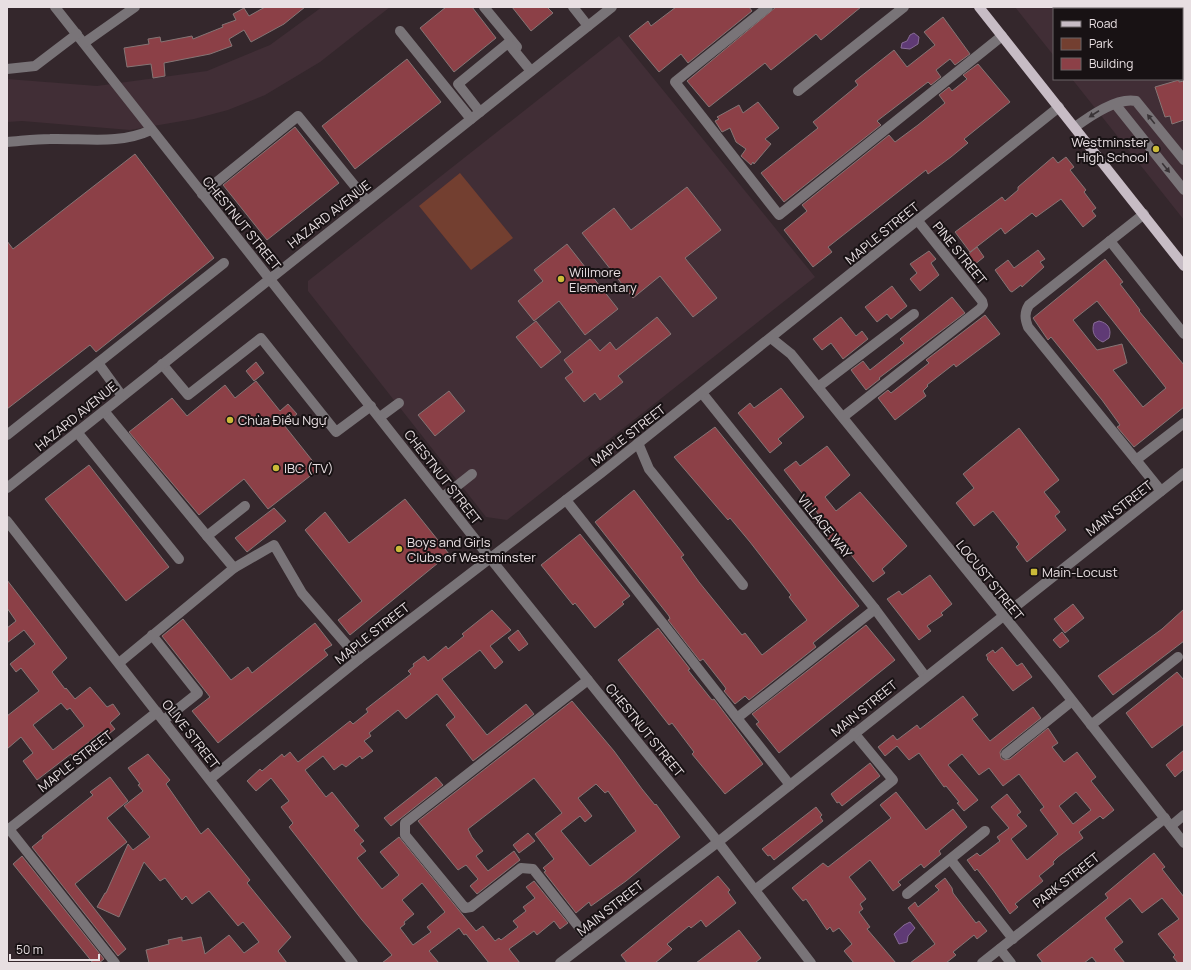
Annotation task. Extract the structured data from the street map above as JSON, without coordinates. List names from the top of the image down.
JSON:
{
  "streets": {
    "street": [
      "HAZARD AVENUE",
      "CHESTNUT STREET",
      "MAPLE STREET",
      "PINE STREET",
      "MAIN STREET",
      "VILLAGE WAY",
      "LOCUST STREET",
      "OLIVE STREET",
      "PARK STREET"
    ]
  },
  "crossings": [
    ["HAZARD AVENUE", "CHESTNUT STREET"],
    ["CHESTNUT STREET", "MAPLE STREET"],
    ["CHESTNUT STREET", "MAIN STREET"],
    ["MAPLE STREET", "PINE STREET"],
    ["MAPLE STREET", "VILLAGE WAY"],
    ["MAPLE STREET", "LOCUST STREET"],
    ["MAPLE STREET", "OLIVE STREET"],
    ["PINE STREET", "LOCUST STREET"],
    ["MAIN STREET", "VILLAGE WAY"],
    ["MAIN STREET", "LOCUST STREET"],
    ["LOCUST STREET", "PARK STREET"]
  ],
  "places": {
    "other": [
      "Westminster High School",
      "Willmore Elementary",
      "Chùa Điều Ngự",
      "IBC (TV)",
      "Boys and Girls Clubs of Westminster"
    ],
    "transit": ["Main-Locust"]
  },
  "legend": ["Road", "Park", "Building"],
  "scale_bar": "50 m"
}
